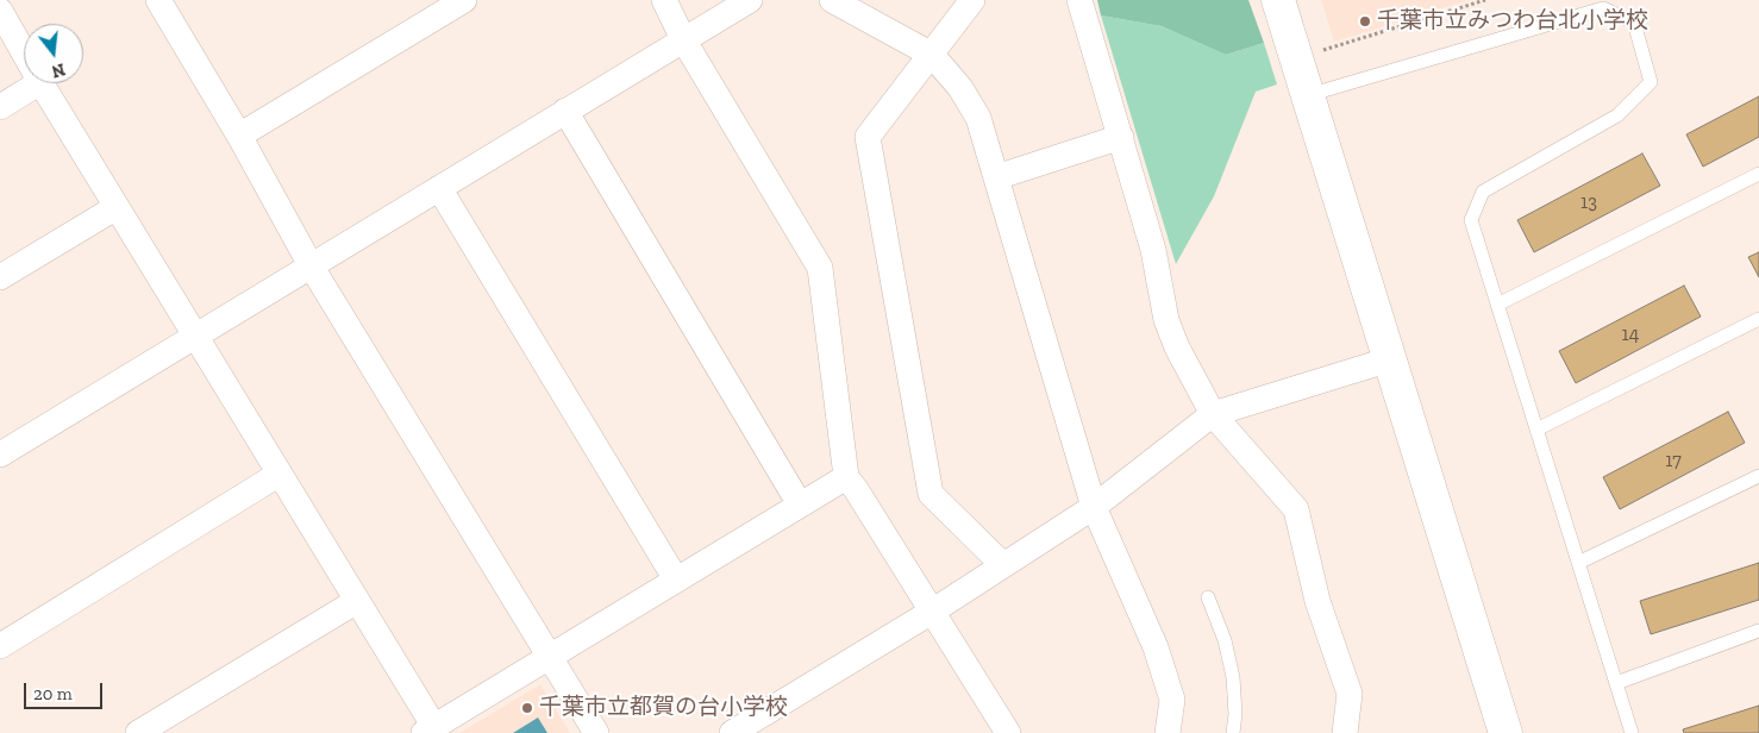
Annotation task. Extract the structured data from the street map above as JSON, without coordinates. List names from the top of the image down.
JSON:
{
  "places": ["千葉市立みつわ台北小学校", "千葉市立都賀の台小学校"],
  "house_numbers": ["13", "14", "17"],
  "scale_bar": "20 m",
  "north": "bottom"
}
